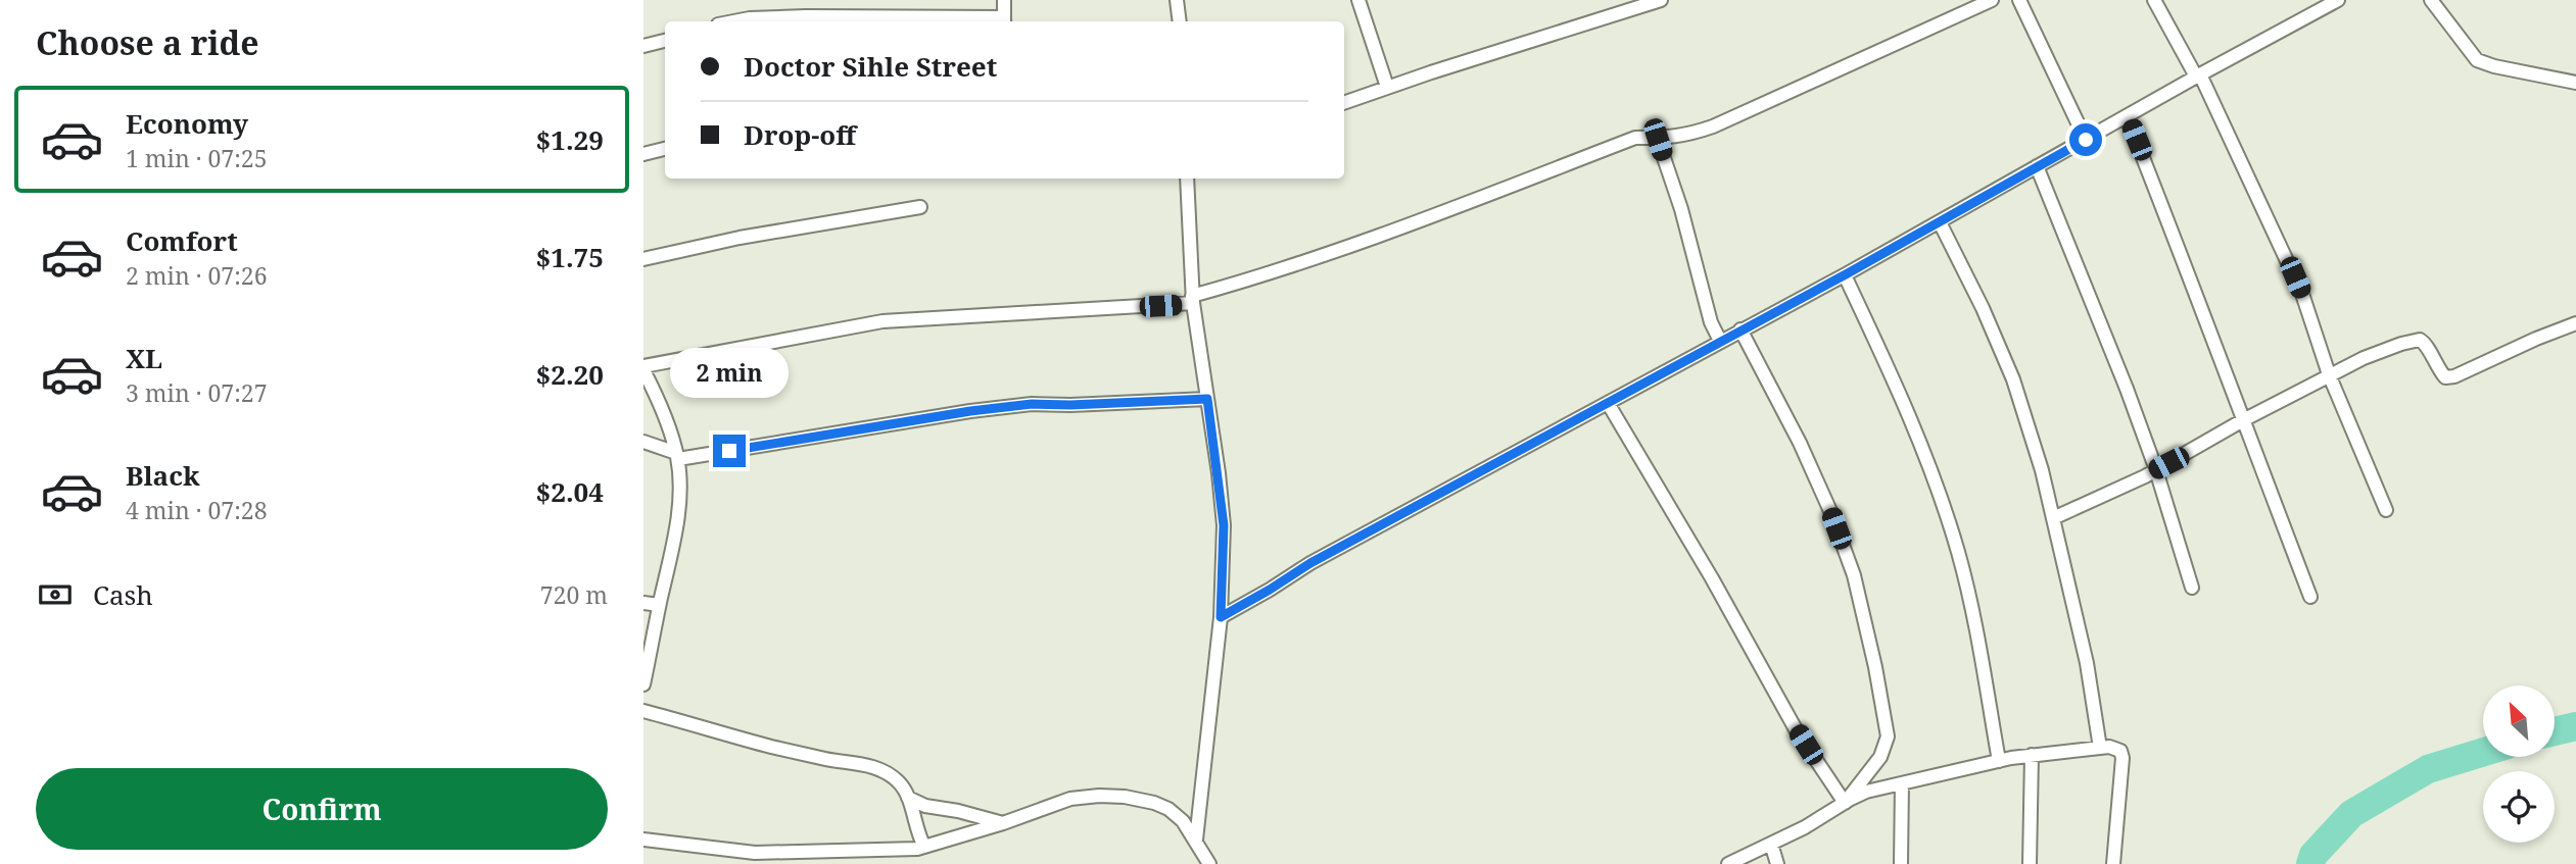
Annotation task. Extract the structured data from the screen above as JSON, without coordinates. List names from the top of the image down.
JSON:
{
  "north": "top left",
  "page": {
    "heading": "Choose a ride",
    "banner": ["Doctor Sihle Street", "Drop-off"],
    "list": [
      {
        "name": "Economy",
        "note": "1 min · 07:25",
        "value": "$1.29"
      },
      {
        "name": "Comfort",
        "note": "2 min · 07:26",
        "value": "$1.75"
      },
      {
        "name": "XL",
        "note": "3 min · 07:27",
        "value": "$2.20"
      },
      {
        "name": "Black",
        "note": "4 min · 07:28",
        "value": "$2.04"
      }
    ],
    "bubble": "2 min",
    "pay": ["Cash", "720 m"],
    "buttons": "Confirm"
  }
}
